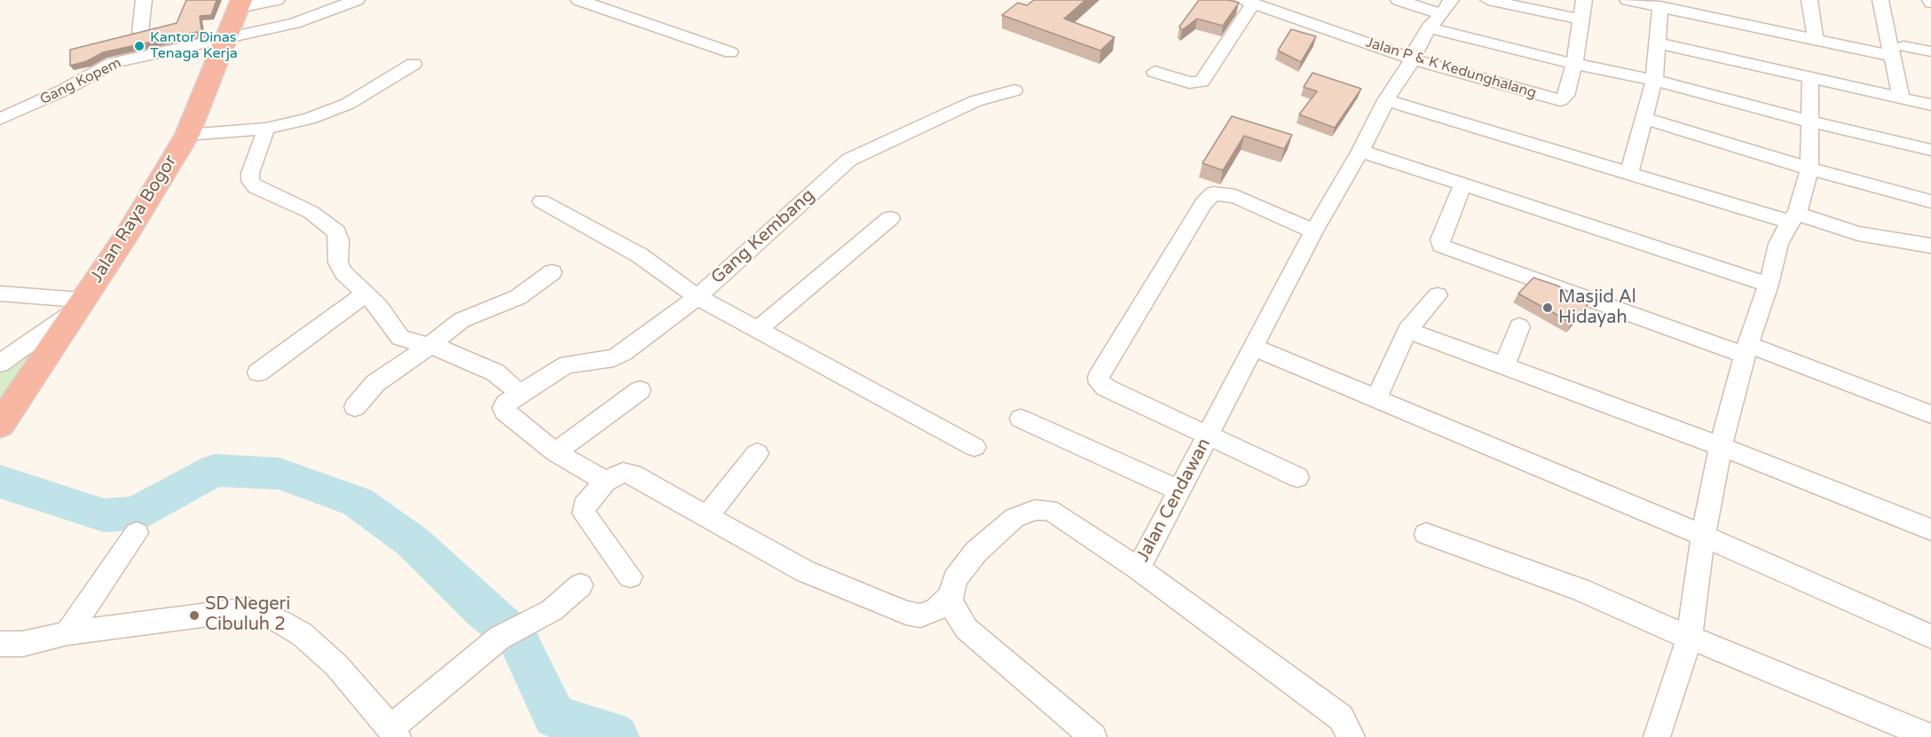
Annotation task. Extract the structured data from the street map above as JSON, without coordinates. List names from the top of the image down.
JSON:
{
  "streets": {
    "highway": ["Jalan Raya Bogor"],
    "street": [
      "Jalan P & K Kedunghalang",
      "Gang Kopem",
      "Gang Kembang",
      "Jalan Cendawan"
    ]
  },
  "crossings": [
    ["Jalan P & K Kedunghalang", "Jalan Cendawan"],
    ["Gang Kopem", "Jalan Raya Bogor"]
  ],
  "places": ["Kantor Dinas Tenaga Kerja", "Masjid Al Hidayah", "SD Negeri Cibuluh 2"]
}
